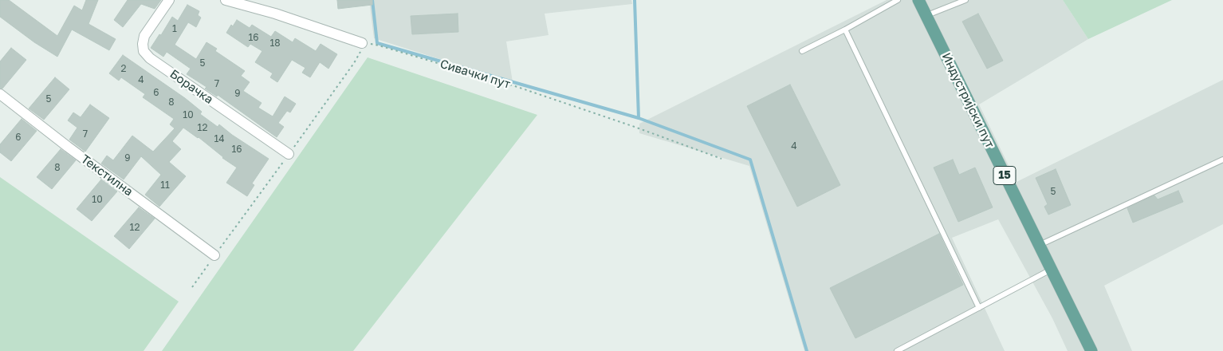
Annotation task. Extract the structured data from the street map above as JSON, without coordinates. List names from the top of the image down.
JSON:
{
  "streets": {
    "main road": ["Индустријски пут", "15"],
    "street": ["Борачка", "Текстилна"],
    "path": ["Сивачки пут"]
  },
  "house_numbers": [
    "1",
    "16",
    "18",
    "5",
    "2",
    "4",
    "7",
    "6",
    "9",
    "5",
    "8",
    "10",
    "12",
    "7",
    "6",
    "14",
    "4",
    "16",
    "9",
    "8",
    "11",
    "5",
    "10",
    "12"
  ]
}
